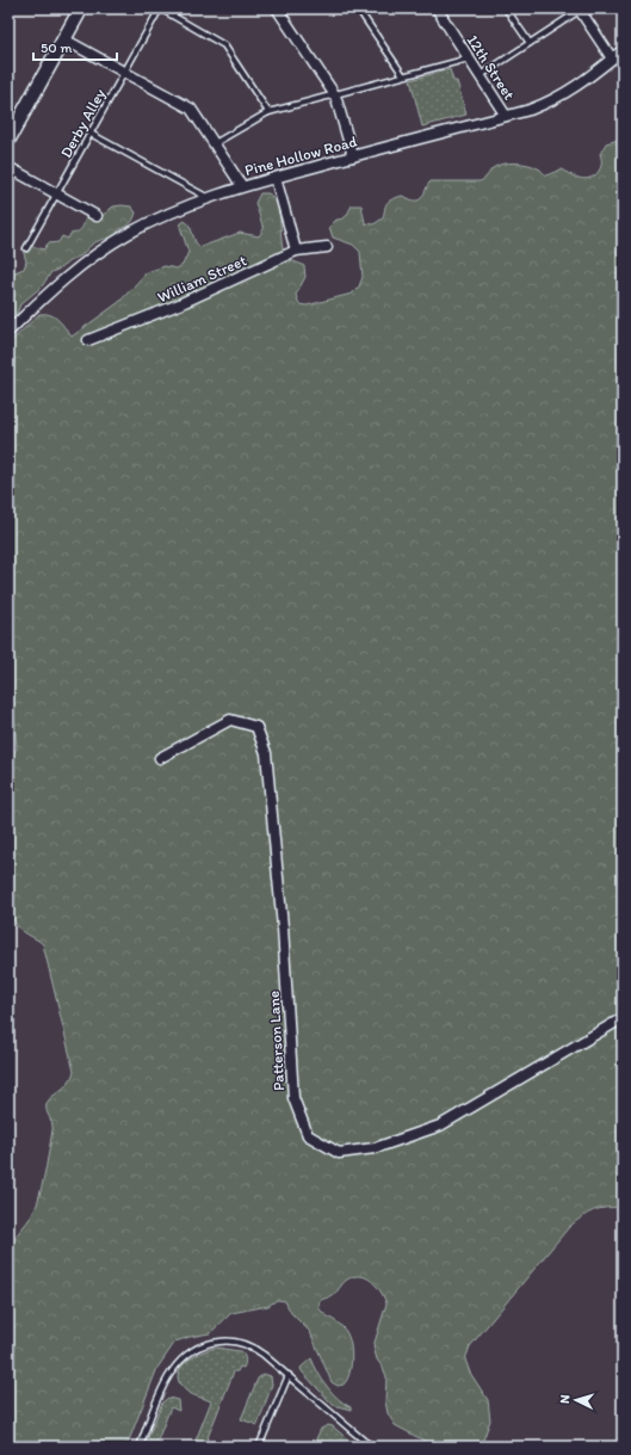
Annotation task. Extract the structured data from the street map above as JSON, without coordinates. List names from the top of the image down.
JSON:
{
  "streets": {
    "street": [
      "12th Street",
      "Pine Hollow Road",
      "William Street",
      "Patterson Lane"
    ],
    "lane": ["Derby Alley"]
  },
  "crossings": [
    ["12th Street", "Pine Hollow Road"]
  ],
  "scale_bar": "50 m",
  "north": "left"
}
